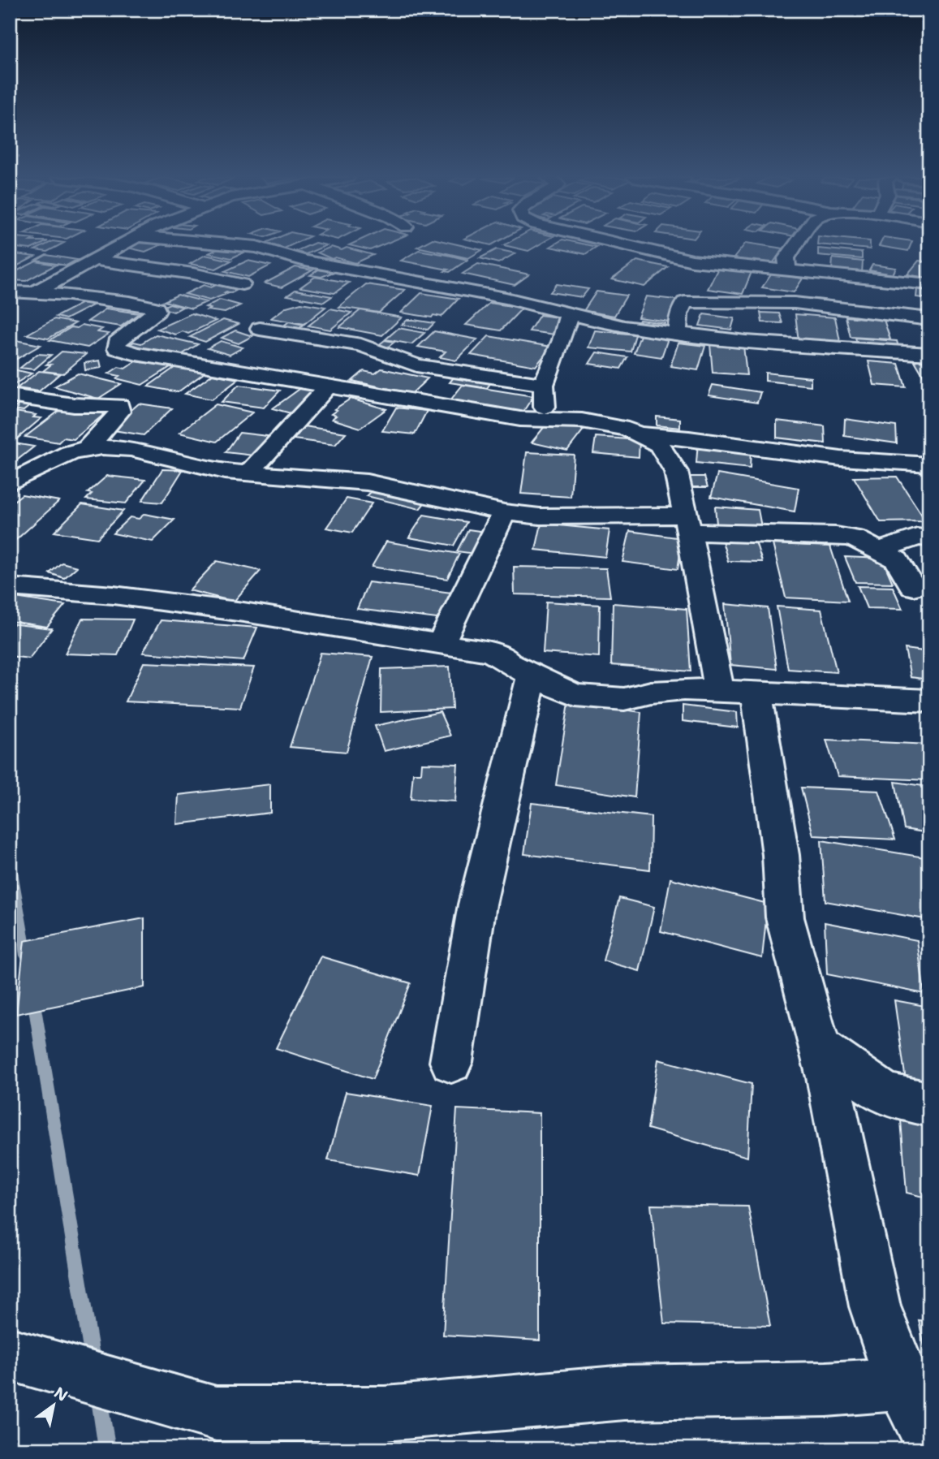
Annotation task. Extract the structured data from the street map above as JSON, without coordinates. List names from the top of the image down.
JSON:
{
  "north": "top right"
}
